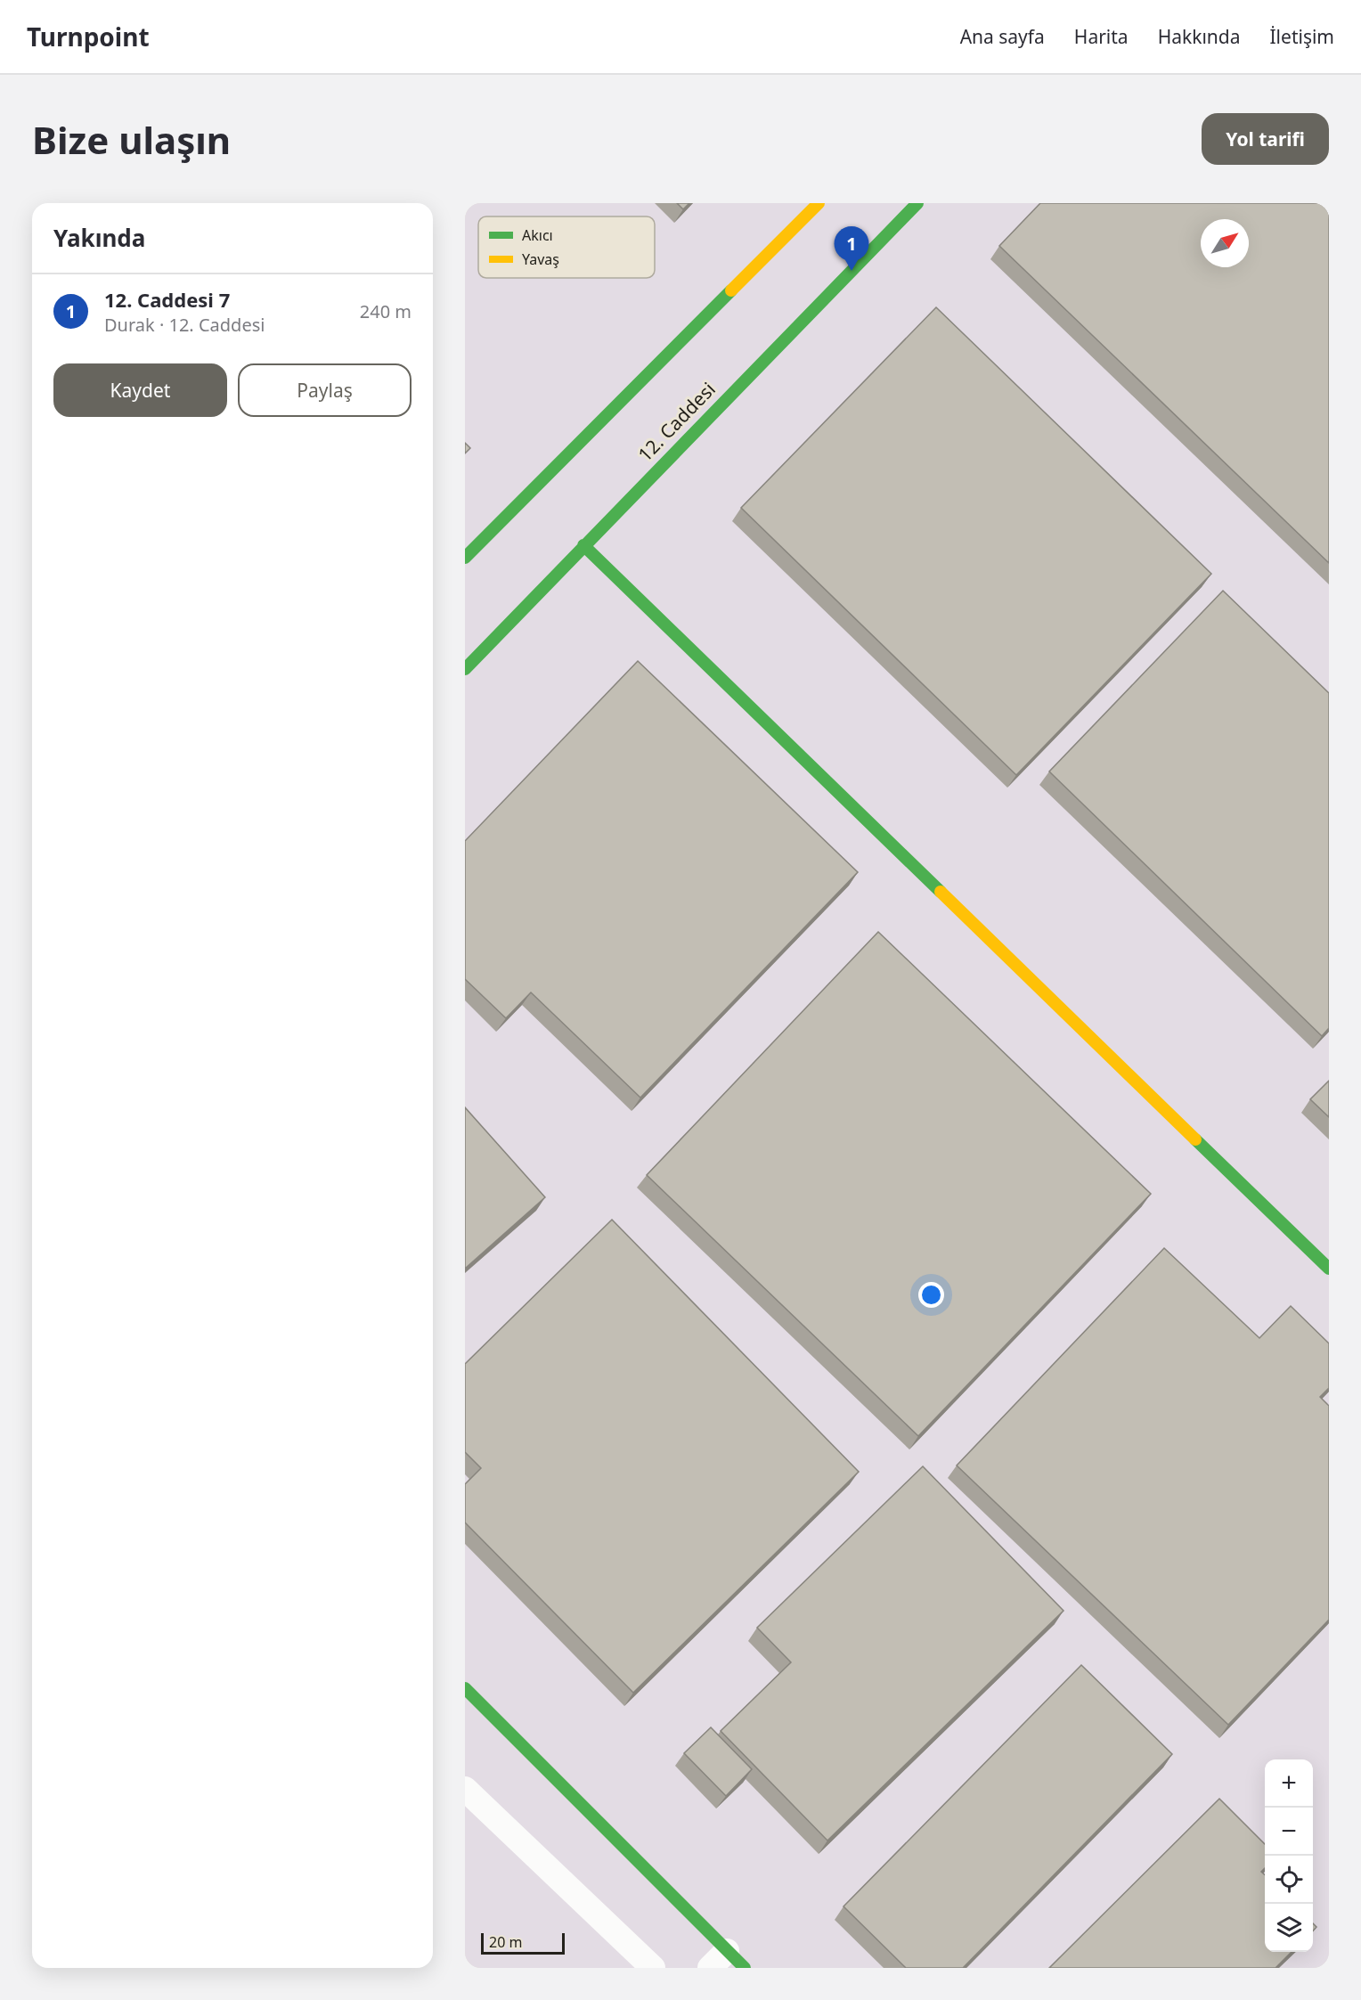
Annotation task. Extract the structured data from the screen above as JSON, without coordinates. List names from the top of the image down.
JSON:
{
  "streets": {
    "street": ["12. Caddesi"]
  },
  "legend": ["Akıcı", "Yavaş"],
  "scale_bar": "20 m",
  "north": "top right",
  "page": {
    "header": "Turnpoint",
    "nav": [
      "Ana sayfa",
      "Harita",
      "Hakkında",
      "İletişim"
    ],
    "buttons": [
      "Yol tarifi",
      ["Kaydet", "Paylaş"]
    ],
    "title": "Bize ulaşın",
    "heading": "Yakında",
    "pins": "1",
    "list": [
      {
        "mark": "1",
        "name": "12. Caddesi 7",
        "note": "Durak · 12. Caddesi",
        "value": "240 m"
      }
    ],
    "map_buttons": ["+", "−"],
    "scale": "20 m"
  }
}
